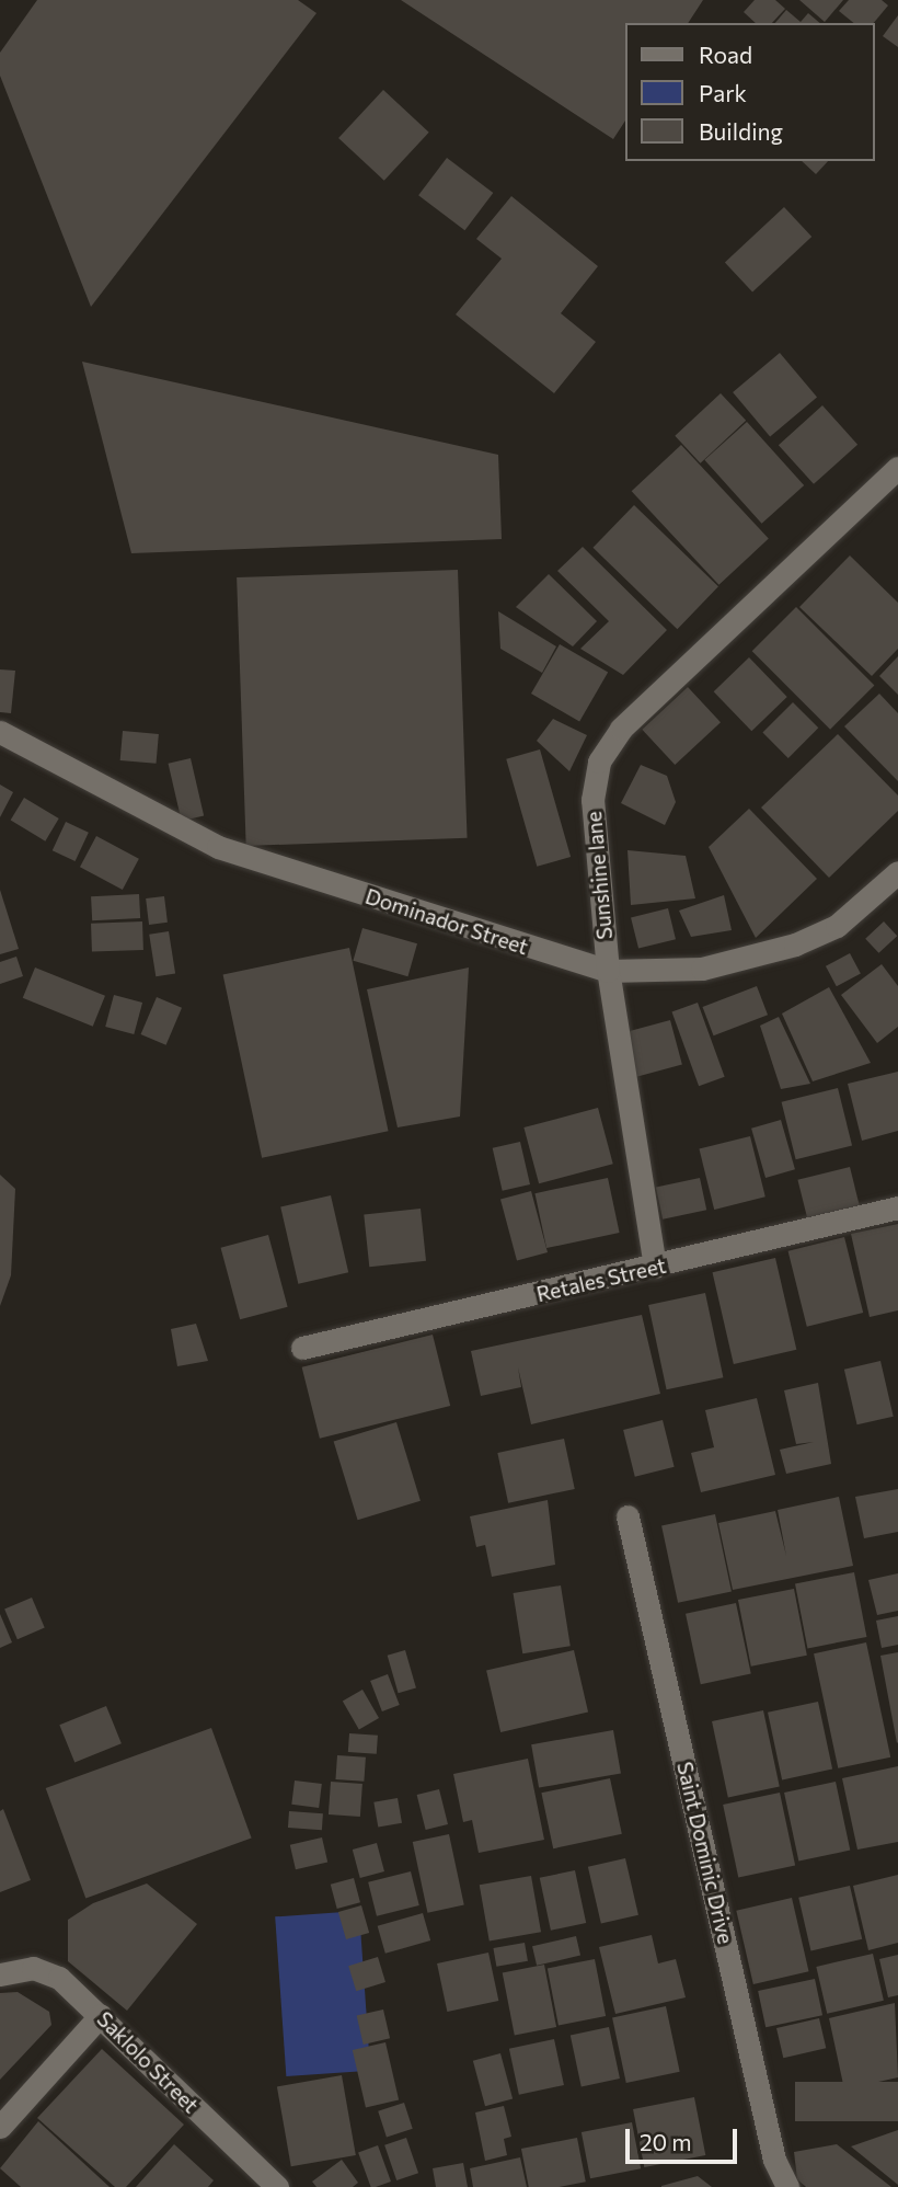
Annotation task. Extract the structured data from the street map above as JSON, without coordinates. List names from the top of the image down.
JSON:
{
  "streets": {
    "street": [
      "Sunshine lane",
      "Dominador Street",
      "Retales Street",
      "Saint Dominic Drive",
      "Saklolo Street"
    ]
  },
  "crossings": [
    ["Sunshine lane", "Dominador Street"],
    ["Sunshine lane", "Retales Street"]
  ],
  "legend": ["Road", "Park", "Building"],
  "scale_bar": "20 m"
}
